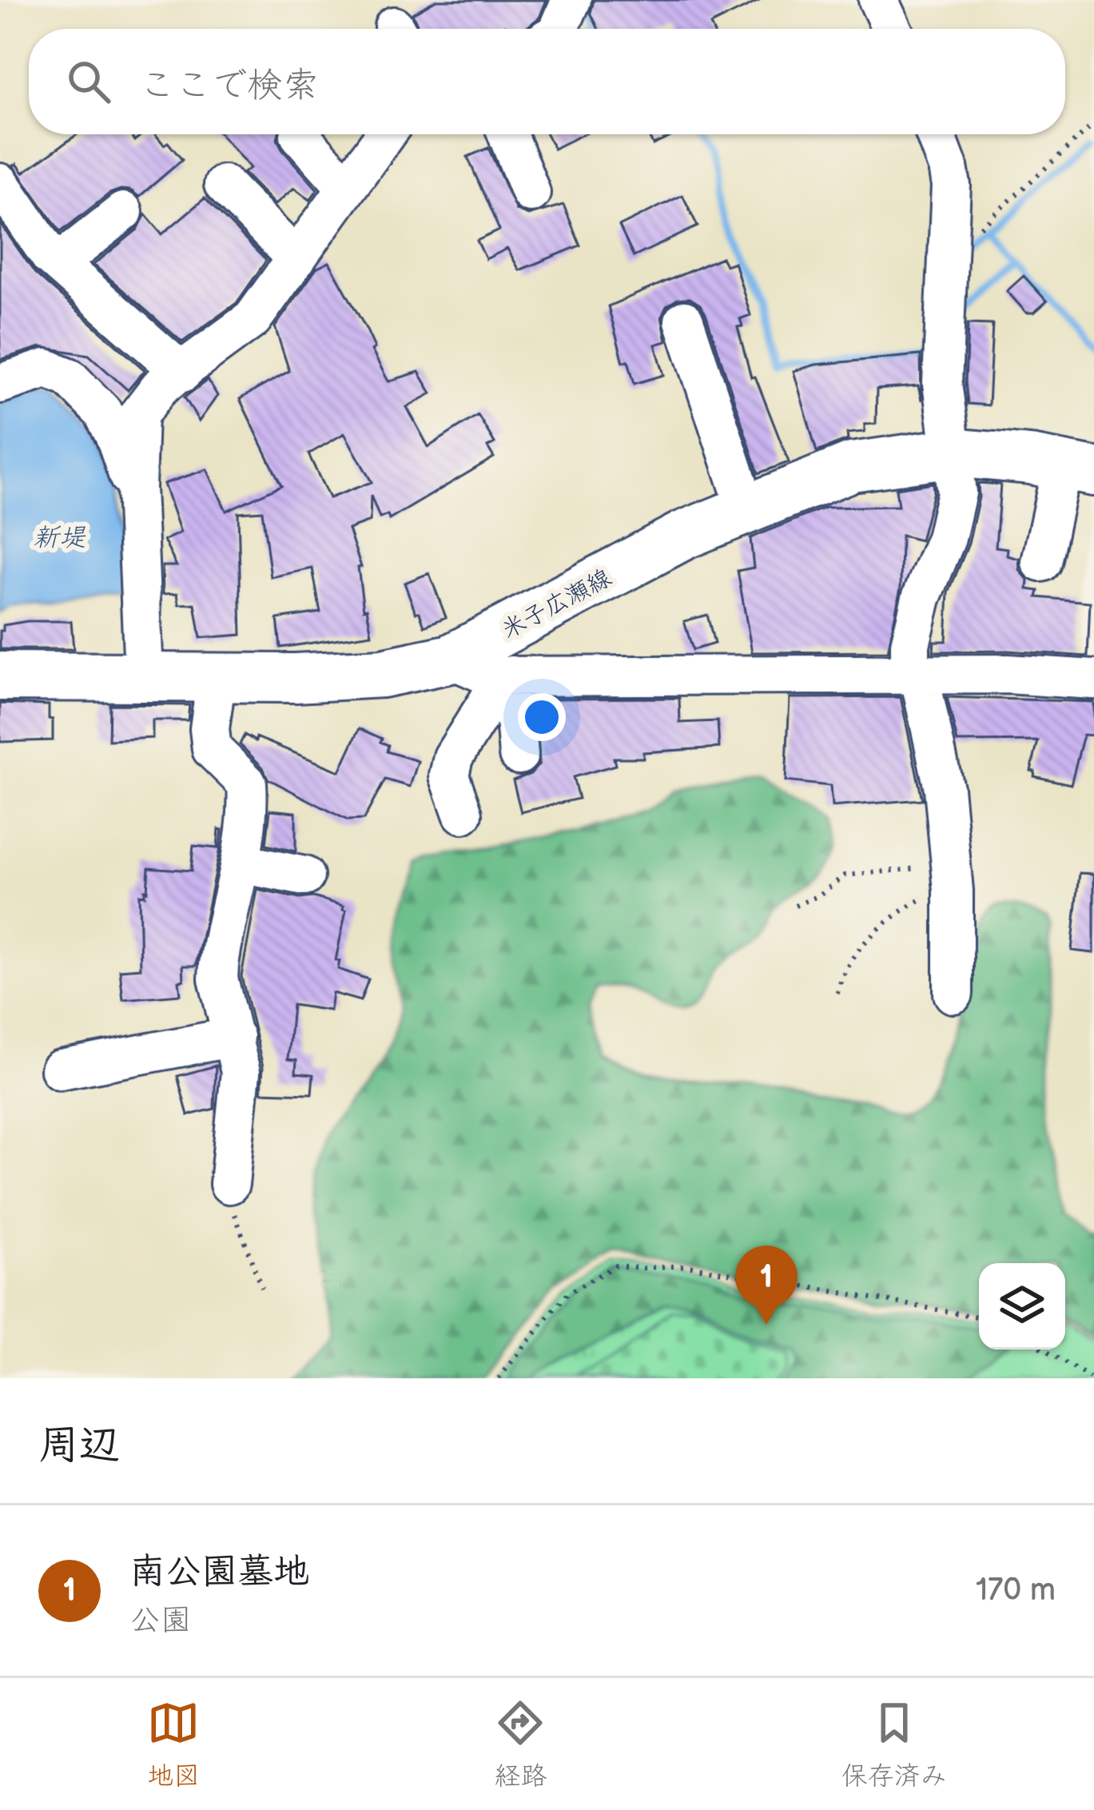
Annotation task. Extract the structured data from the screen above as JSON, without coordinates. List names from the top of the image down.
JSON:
{
  "streets": {
    "main road": ["米子広瀬線"]
  },
  "water": ["新堤"],
  "page": {
    "search": "ここで検索",
    "pins": "1",
    "heading": "周辺",
    "list": [
      {
        "mark": "1",
        "name": "南公園墓地",
        "note": "公園",
        "value": "170 m"
      }
    ],
    "nav": ["地図", "経路", "保存済み"]
  }
}
